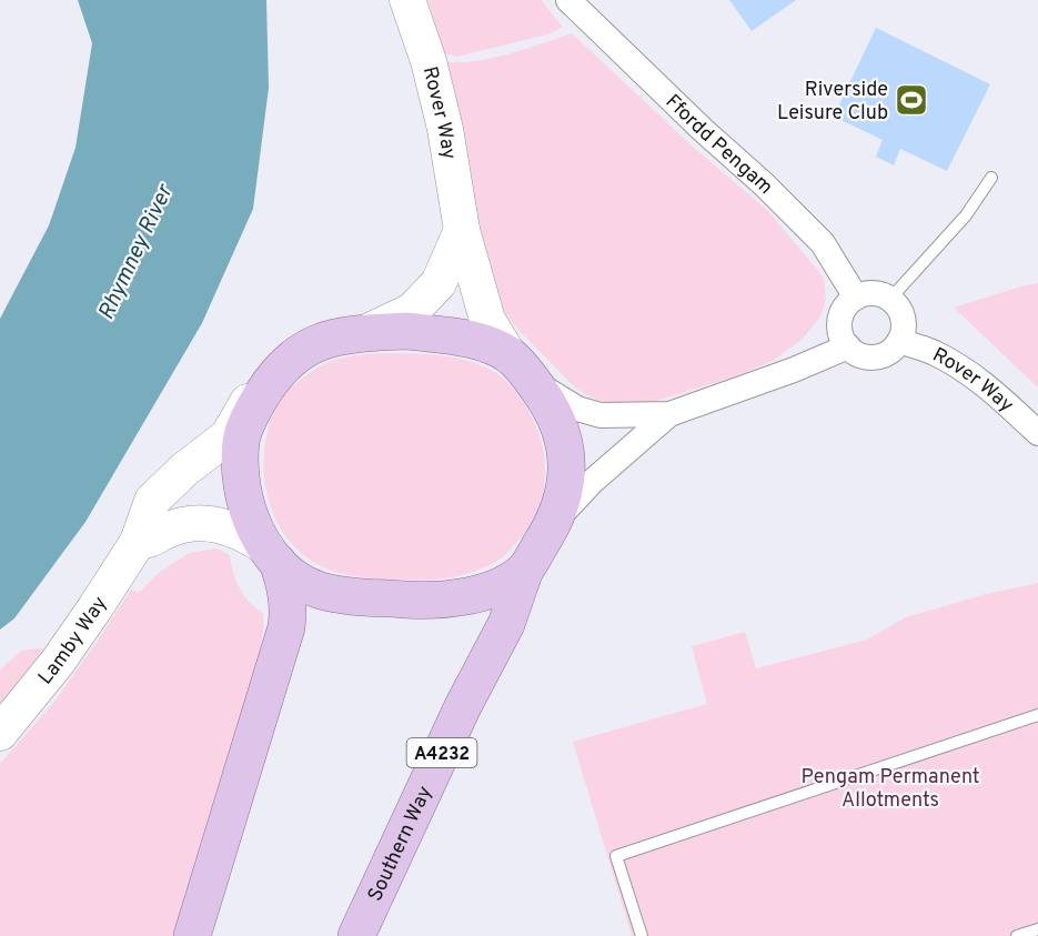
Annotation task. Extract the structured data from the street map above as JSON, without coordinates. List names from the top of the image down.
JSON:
{
  "streets": {
    "main road": ["A4232", "Southern Way"],
    "street": ["Rover Way", "Ffordd Pengam", "Lamby Way"]
  },
  "crossings": [
    ["Rover Way", "Ffordd Pengam"]
  ],
  "water": ["Rhymney River"],
  "parks": ["Pengam Permanent Allotments"],
  "places": {
    "sports": ["Riverside Leisure Club"]
  }
}
